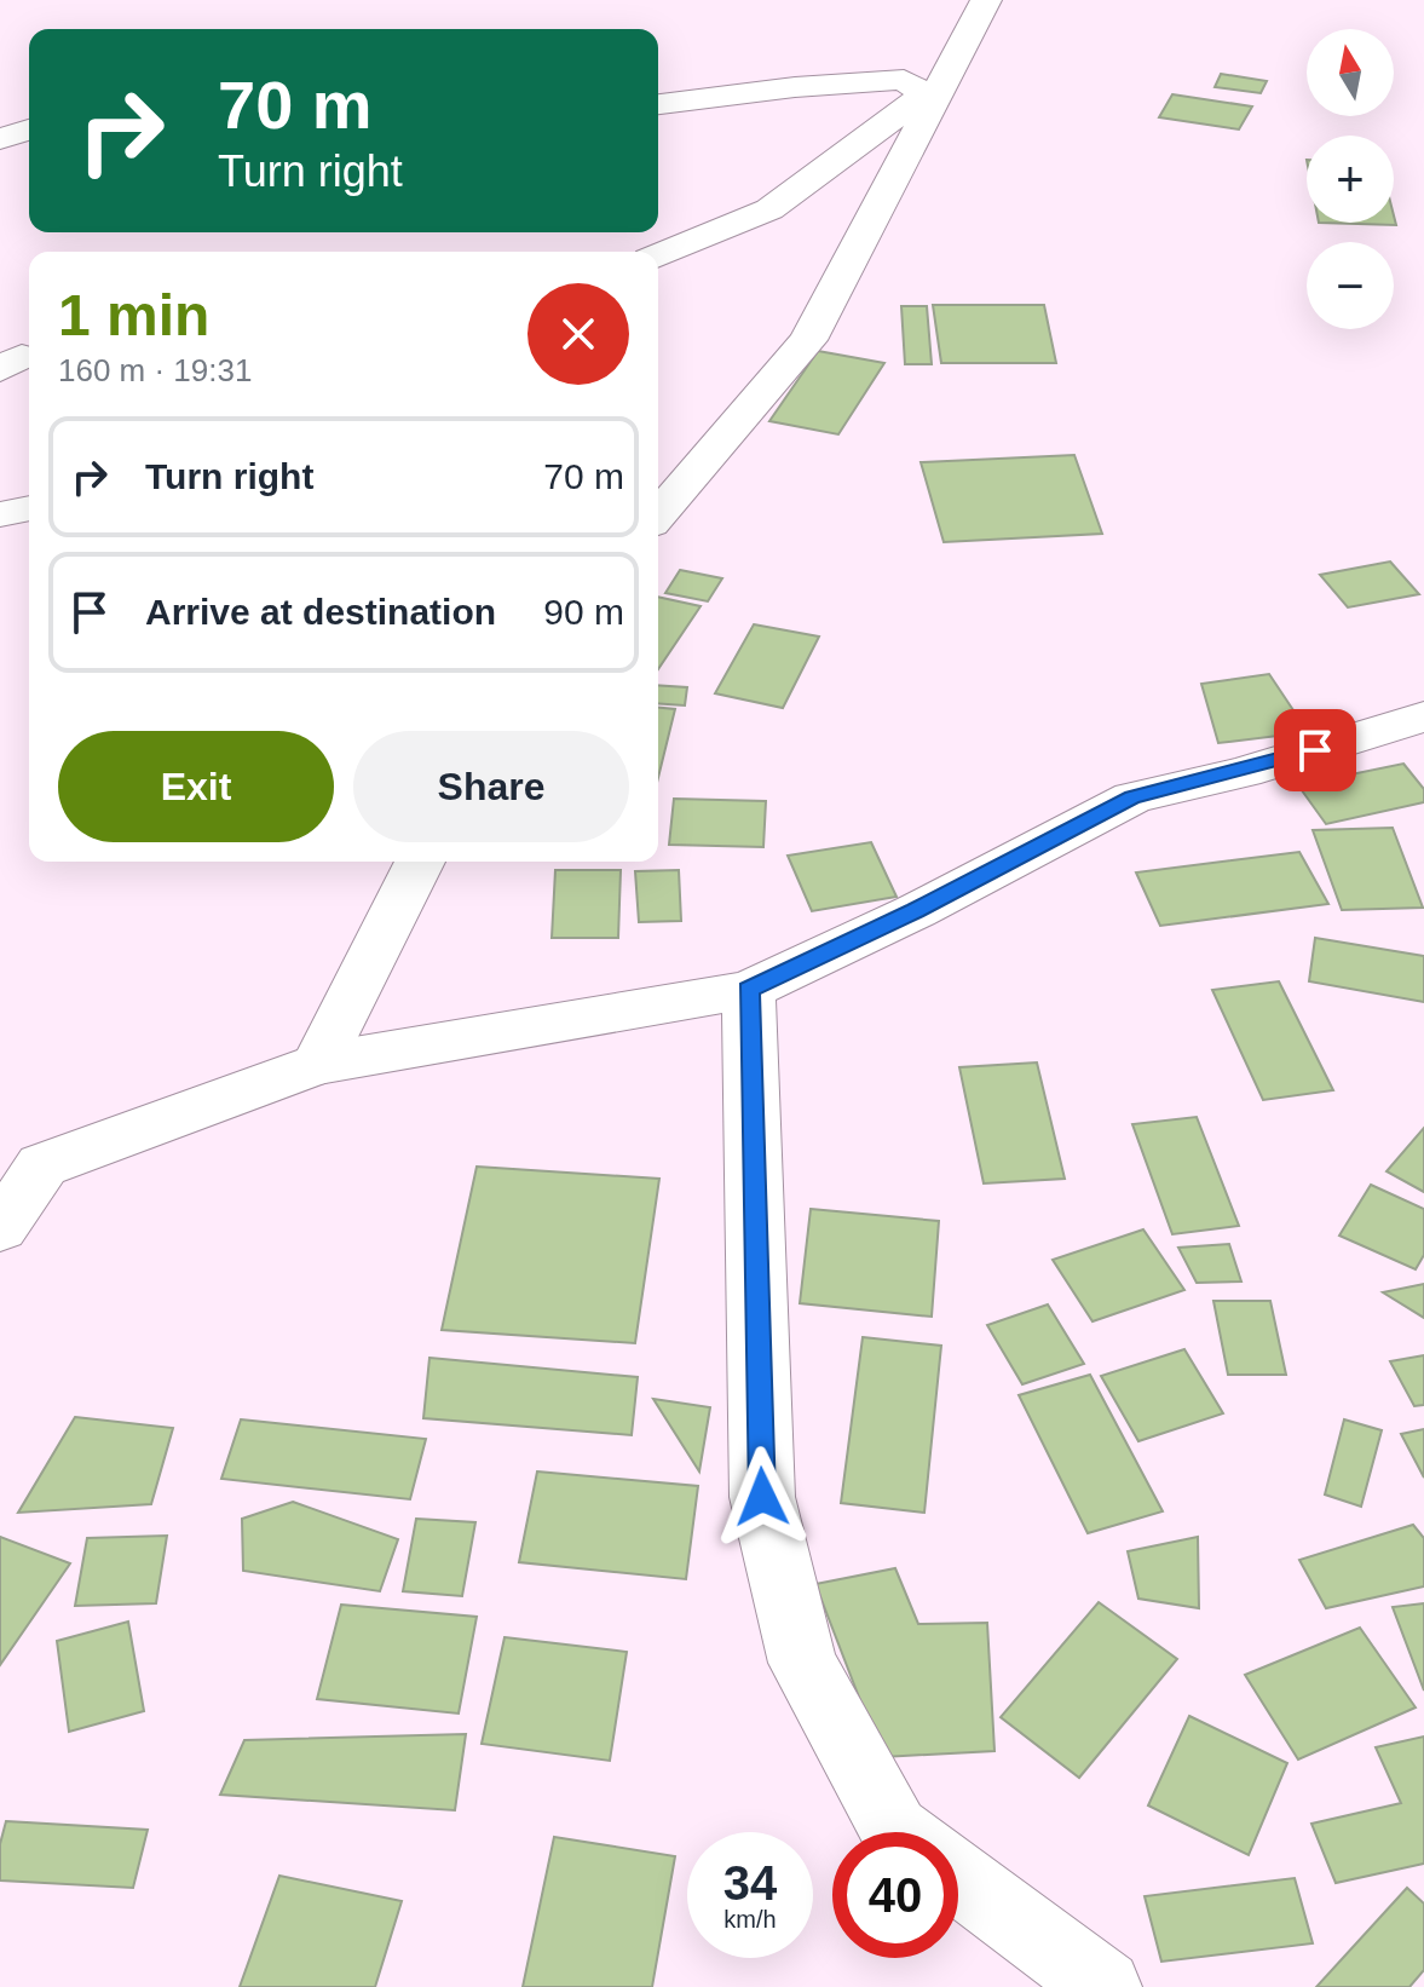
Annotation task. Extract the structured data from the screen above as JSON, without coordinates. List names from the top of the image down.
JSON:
{
  "north": "top",
  "page": {
    "map_buttons": ["+", "−"],
    "turn": ["70 m", "Turn right"],
    "heading": ["1 min", "160 m · 19:31"],
    "list": [
      {
        "name": "Turn right",
        "value": "70 m"
      },
      {
        "name": "Arrive at destination",
        "value": "90 m"
      }
    ],
    "buttons": ["Exit", "Share"],
    "speed": "34 km/h",
    "limit": "40"
  }
}
